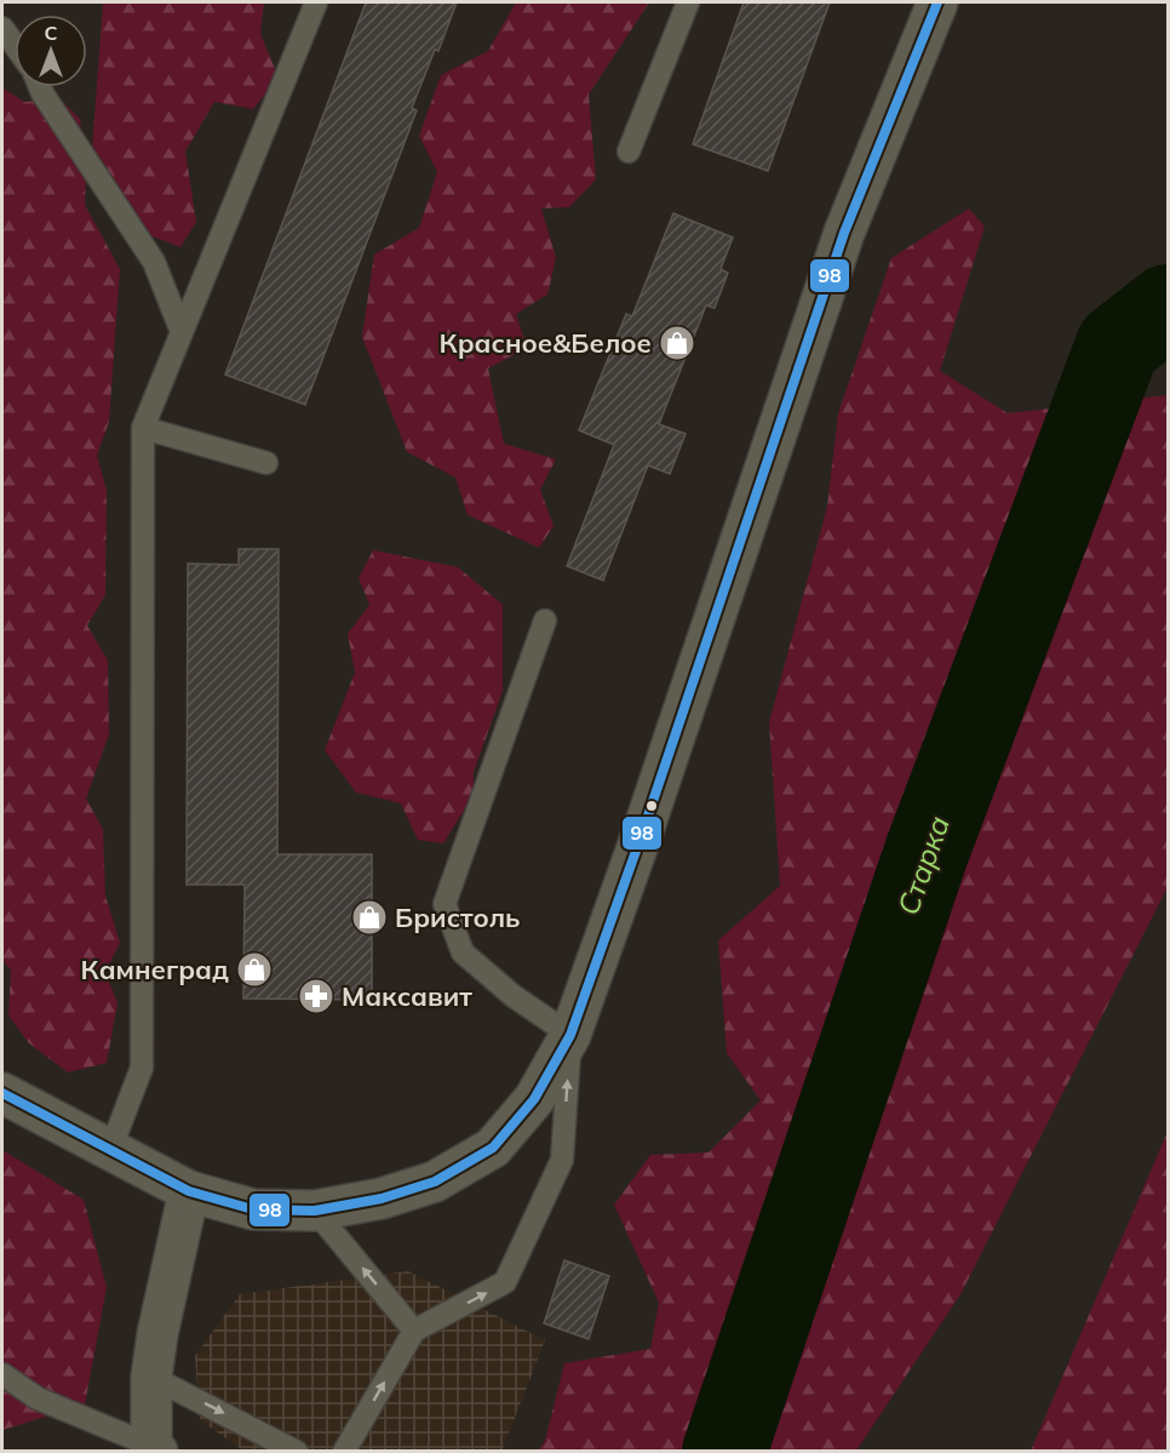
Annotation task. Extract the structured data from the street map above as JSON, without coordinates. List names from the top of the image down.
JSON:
{
  "water": ["Старка"],
  "places": {
    "shop": ["Красное&Белое", "Бристоль", "Камнеград"],
    "pharmacy": ["Максавит"]
  },
  "lines": ["transit line 98"],
  "north": "top"
}
